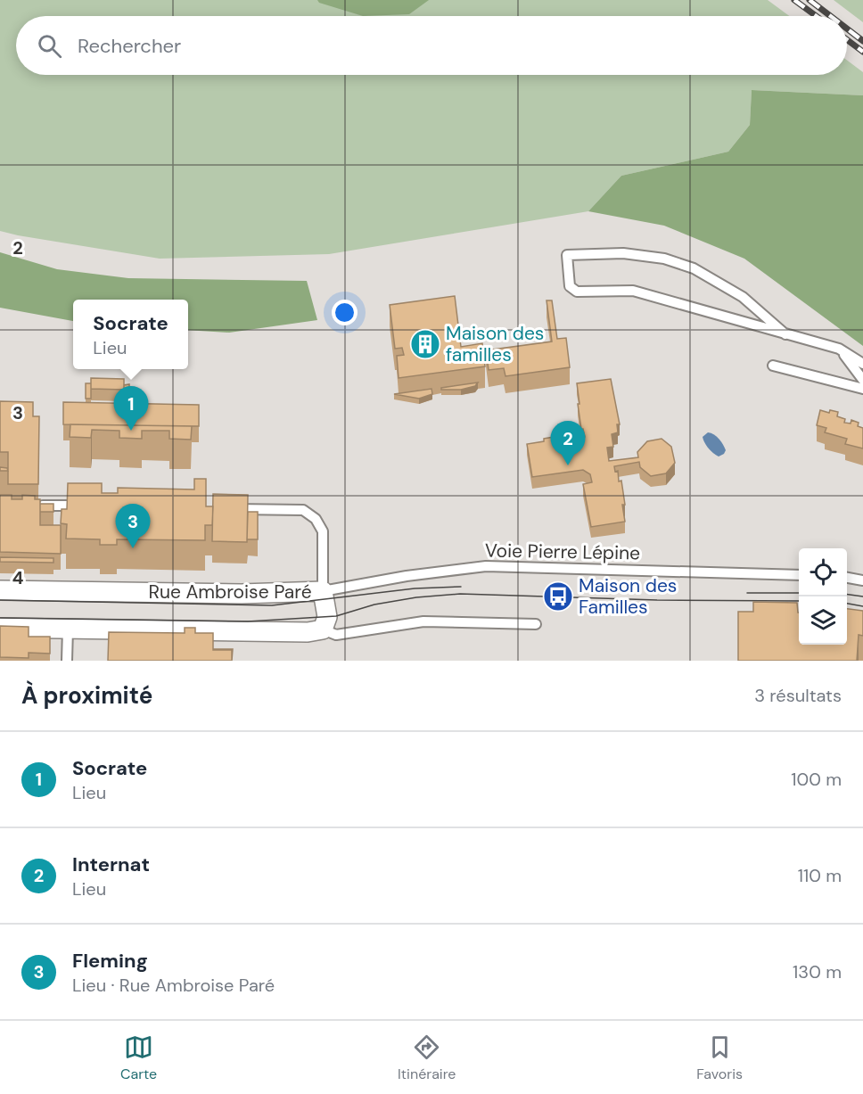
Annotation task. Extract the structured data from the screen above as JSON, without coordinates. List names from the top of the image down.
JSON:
{
  "streets": {
    "street": ["Rue Ambroise Paré"],
    "lane": ["Voie Pierre Lépine"]
  },
  "crossings": [
    ["Voie Pierre Lépine", "Rue Ambroise Paré"]
  ],
  "places": {
    "building": ["Maison des familles"],
    "bus stop": ["Maison des Familles"]
  },
  "page": {
    "search": "Rechercher",
    "popup": ["Socrate", "Lieu"],
    "pins": ["1", "2", "3"],
    "heading": ["À proximité", "3 résultats"],
    "list": [
      {
        "mark": "1",
        "name": "Socrate",
        "note": "Lieu",
        "value": "100 m"
      },
      {
        "mark": "2",
        "name": "Internat",
        "note": "Lieu",
        "value": "110 m"
      },
      {
        "mark": "3",
        "name": "Fleming",
        "note": "Lieu · Rue Ambroise Paré",
        "value": "130 m"
      }
    ],
    "nav": ["Carte", "Itinéraire", "Favoris"]
  },
  "grid": {
    "rows": ["2", "3", "4"]
  }
}
